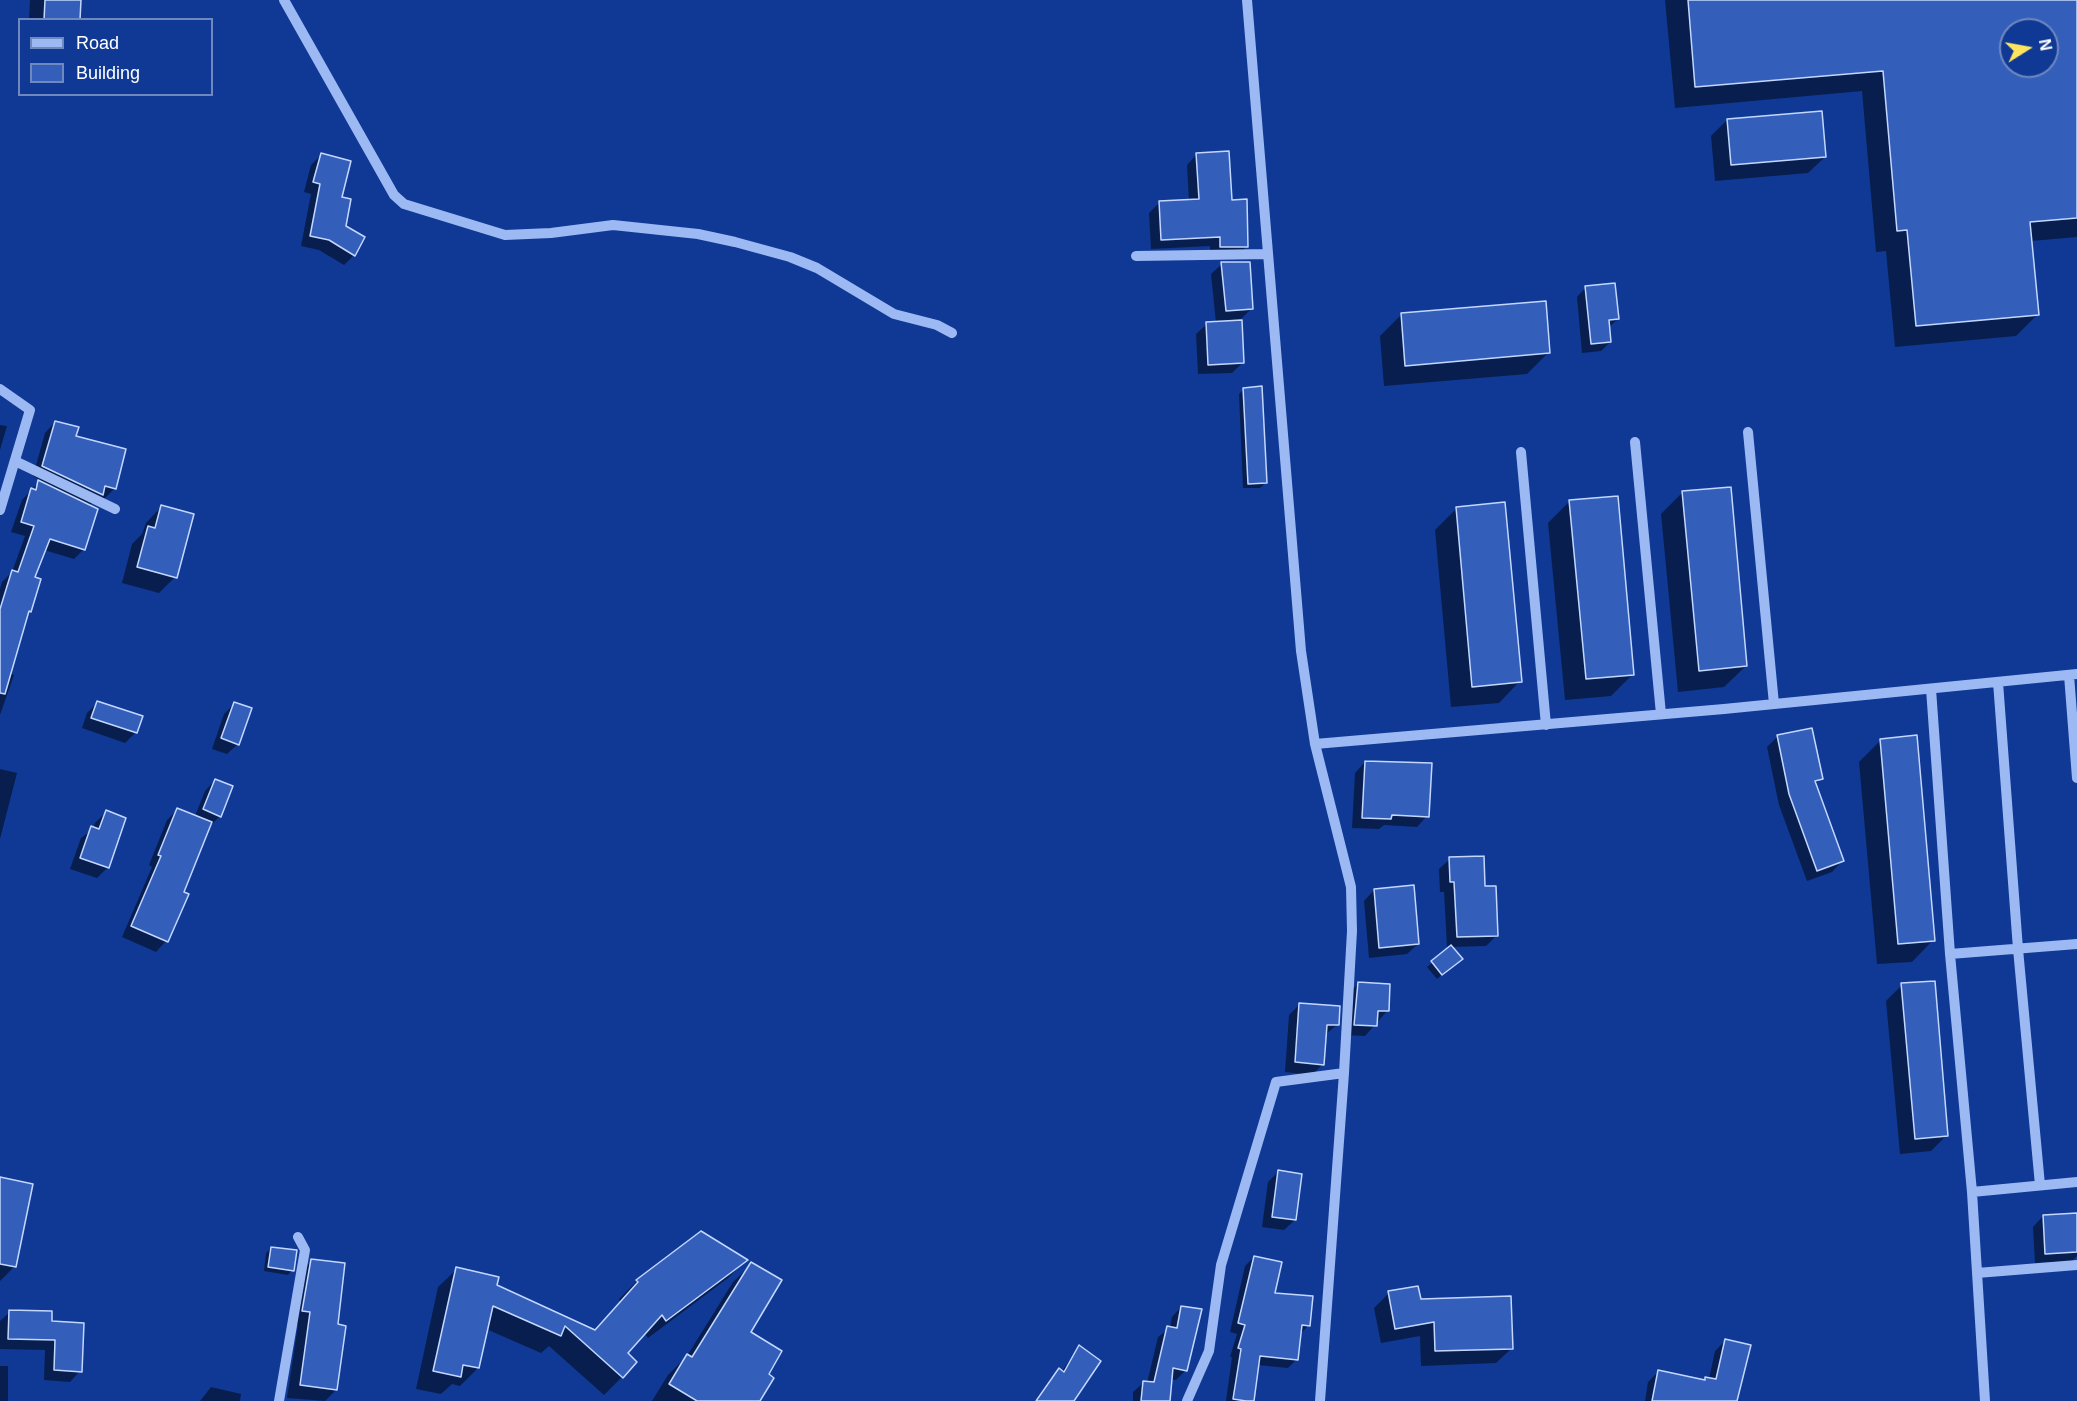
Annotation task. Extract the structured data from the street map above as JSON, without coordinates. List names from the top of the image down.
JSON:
{
  "legend": ["Road", "Building"],
  "north": "right"
}
